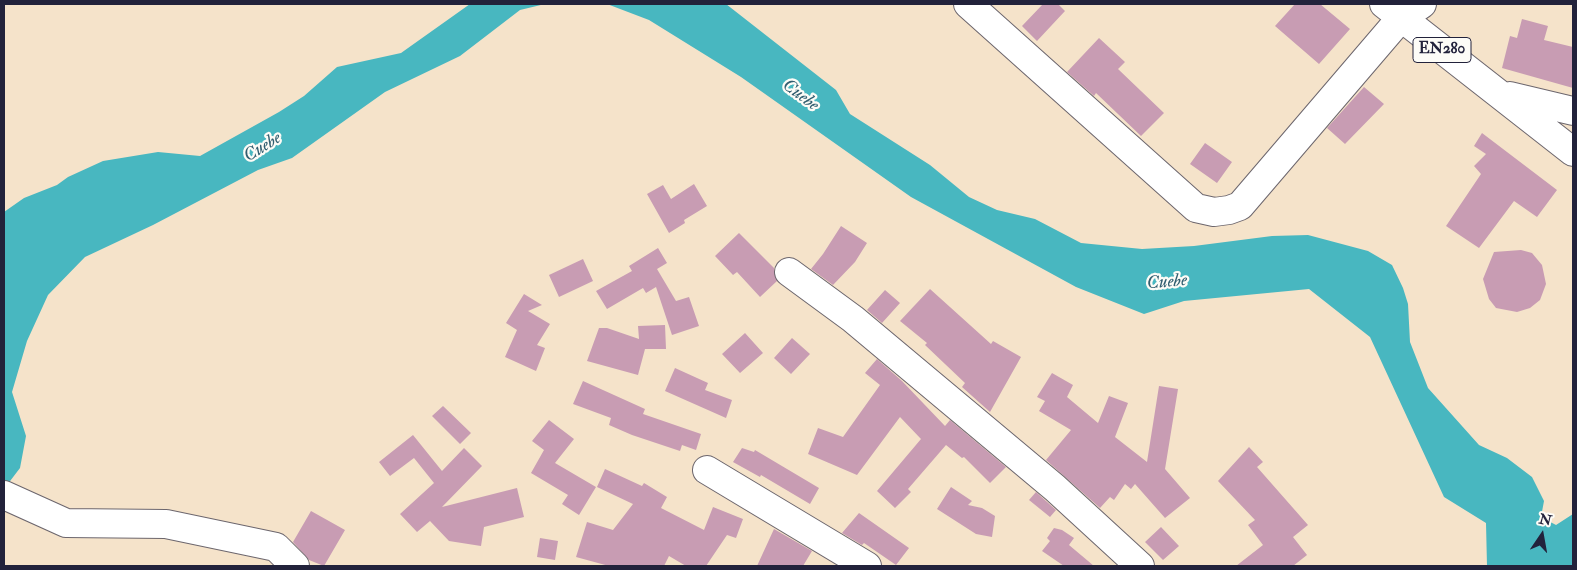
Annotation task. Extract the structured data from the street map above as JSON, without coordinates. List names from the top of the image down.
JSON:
{
  "streets": {
    "street": ["EN280"]
  },
  "water": ["Cuebe"],
  "north": "top"
}
